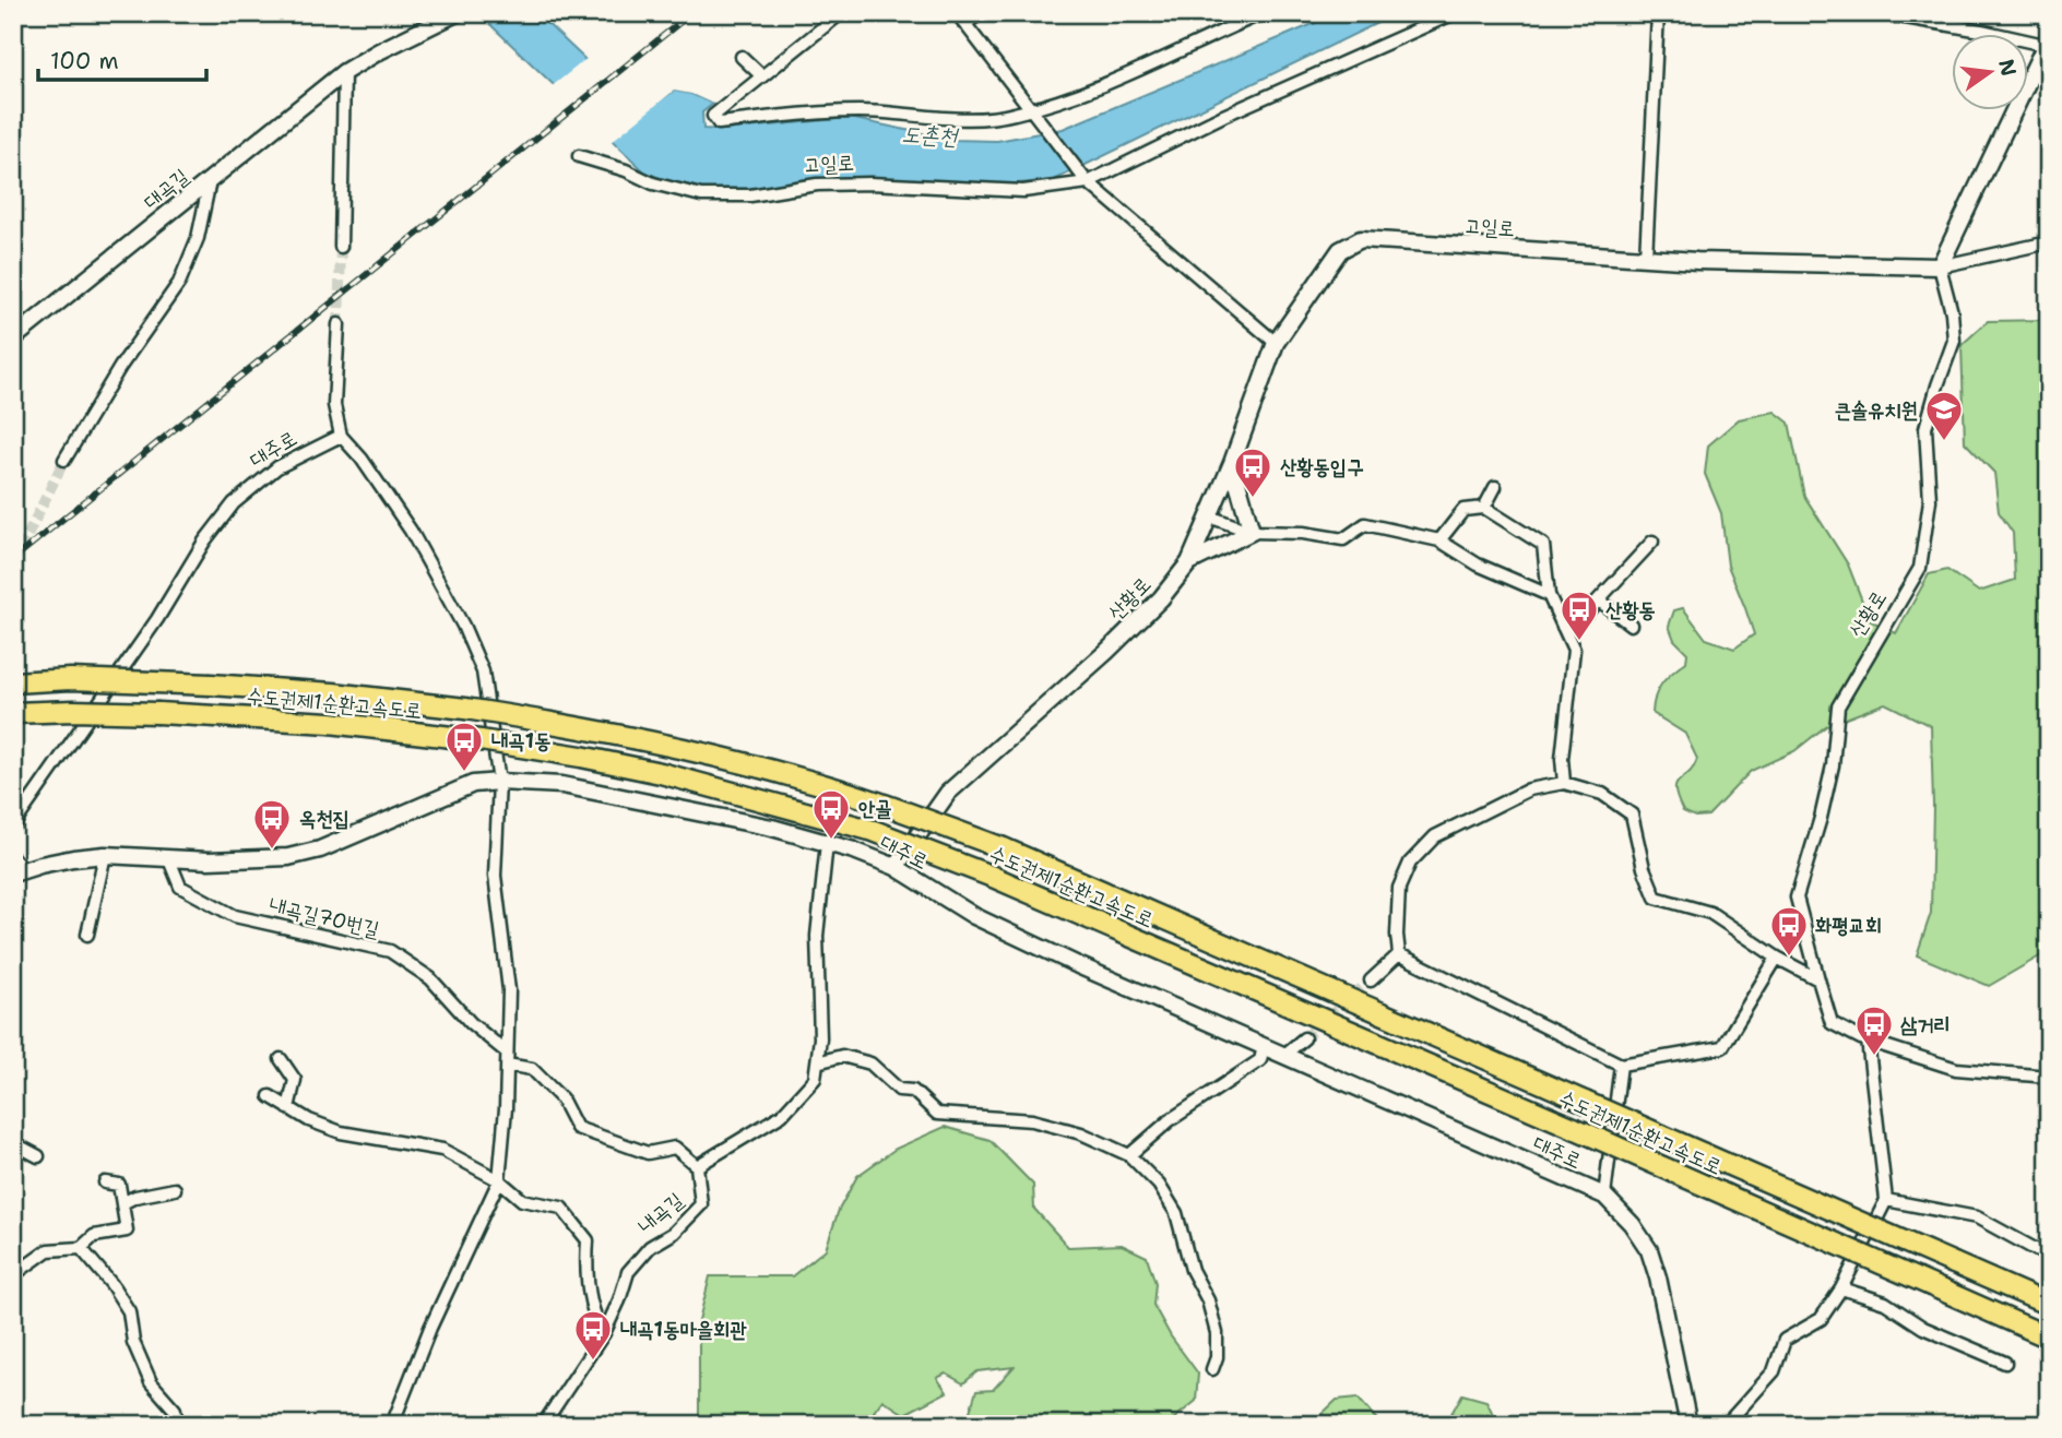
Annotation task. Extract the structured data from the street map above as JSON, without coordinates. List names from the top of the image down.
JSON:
{
  "streets": {
    "highway": ["수도권제1순환고속도로"],
    "street": [
      "고일로",
      "대곡길",
      "대주로",
      "산황로",
      "내곡길70번길",
      "내곡길"
    ]
  },
  "crossings": [
    ["고일로", "산황로"],
    ["대주로", "산황로"],
    ["대주로", "내곡길70번길"],
    ["내곡길70번길", "내곡길"]
  ],
  "water": ["도촌천"],
  "places": {
    "school or university": ["큰솔유치원"],
    "bus stop": [
      "산황동입구",
      "산황동",
      "내곡1동",
      "안골",
      "옥천집",
      "화평교회",
      "삼거리",
      "내곡1동마을회관"
    ]
  },
  "scale_bar": "100 m",
  "north": "right"
}
